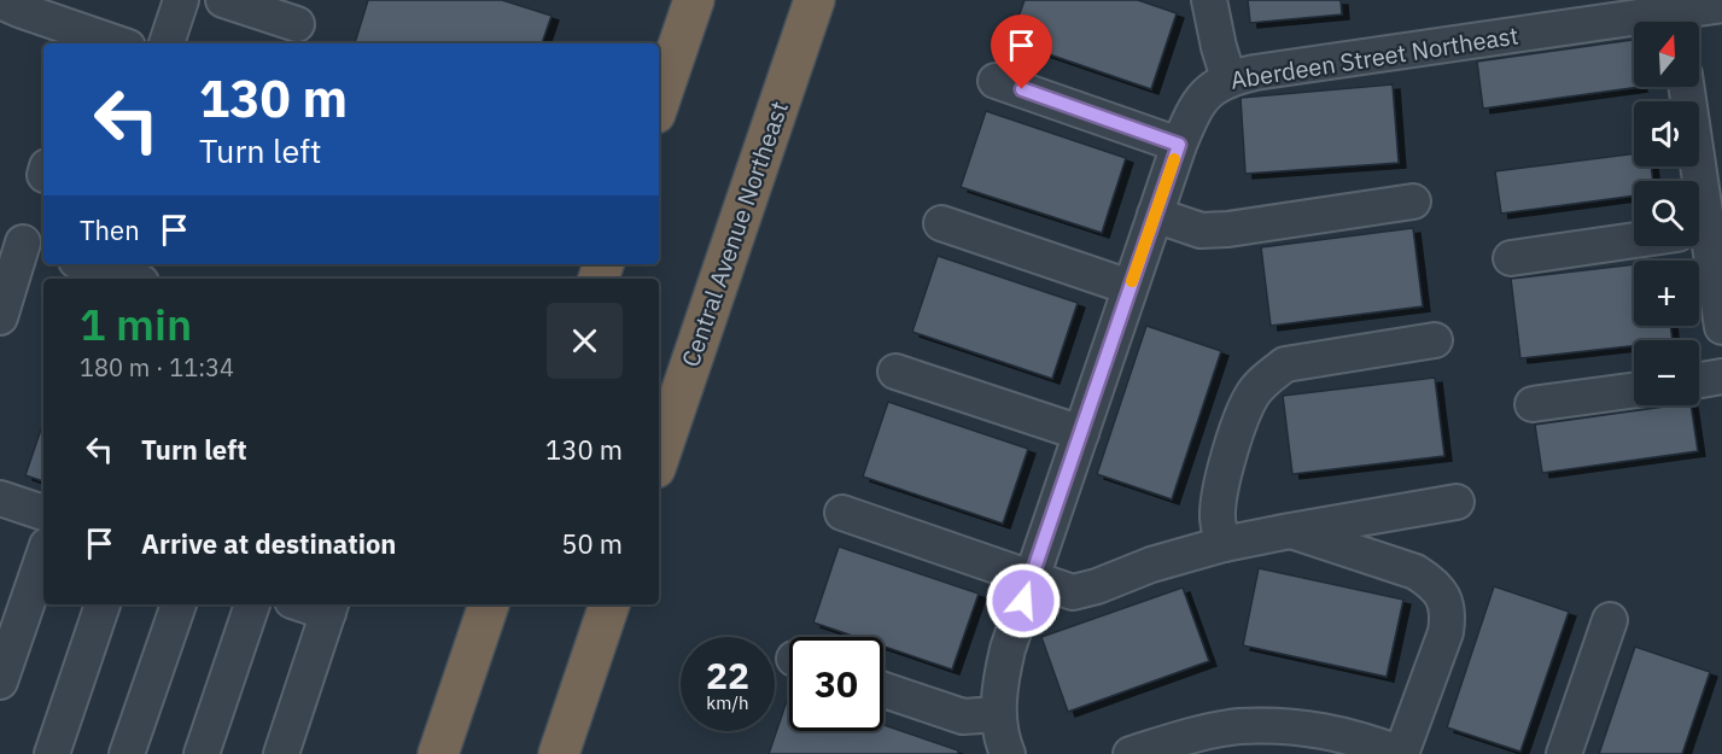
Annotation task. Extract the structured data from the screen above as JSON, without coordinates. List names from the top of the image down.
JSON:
{
  "streets": {
    "highway": ["Central Avenue Northeast"],
    "street": ["Aberdeen Street Northeast"]
  },
  "north": "top",
  "page": {
    "map_buttons": ["+", "−"],
    "turn": ["130 m", "Turn left"],
    "then": "Then",
    "heading": ["1 min", "180 m · 11:34"],
    "list": [
      {
        "name": "Turn left",
        "value": "130 m"
      },
      {
        "name": "Arrive at destination",
        "value": "50 m"
      }
    ],
    "speed": "22 km/h",
    "limit": "30"
  }
}
